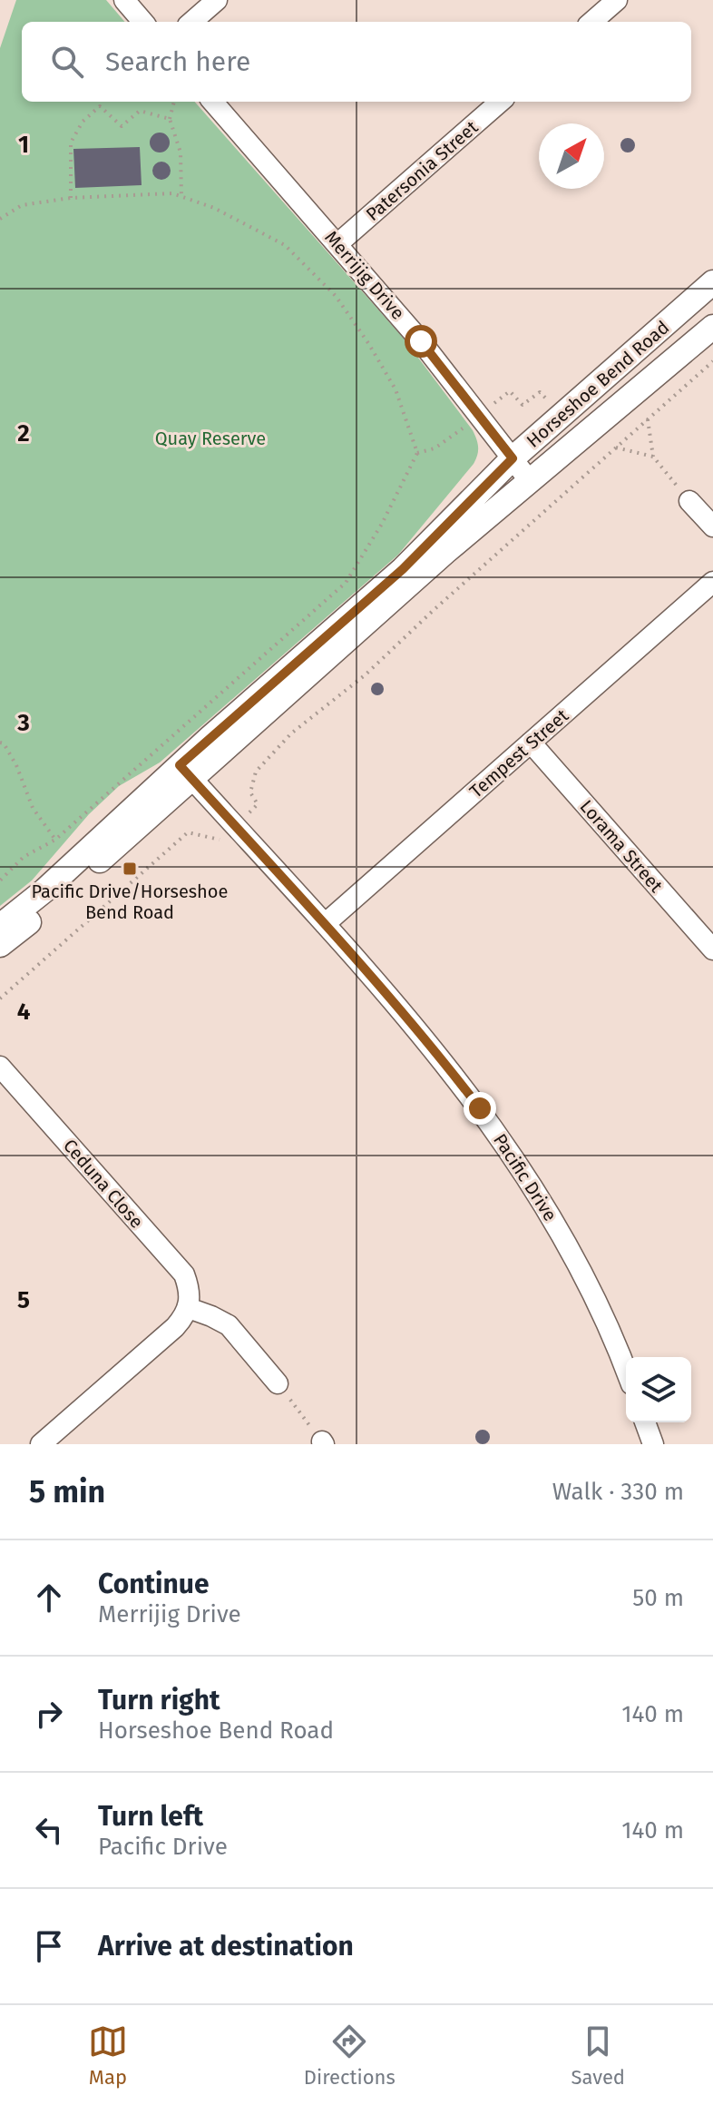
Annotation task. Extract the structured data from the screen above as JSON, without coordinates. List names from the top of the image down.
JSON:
{
  "streets": {
    "street": [
      "Patersonia Street",
      "Merrijig Drive",
      "Horseshoe Bend Road",
      "Tempest Street",
      "Lorama Street",
      "Pacific Drive",
      "Ceduna Close"
    ]
  },
  "crossings": [
    ["Patersonia Street", "Merrijig Drive"],
    ["Merrijig Drive", "Horseshoe Bend Road"],
    ["Horseshoe Bend Road", "Pacific Drive"],
    ["Tempest Street", "Lorama Street"],
    ["Tempest Street", "Pacific Drive"]
  ],
  "parks": ["Quay Reserve"],
  "places": {
    "transit": ["Pacific Drive/Horseshoe Bend Road"]
  },
  "north": "top right",
  "page": {
    "search": "Search here",
    "heading": ["5 min", "Walk · 330 m"],
    "list": [
      ["Continue", "Merrijig Drive", "50 m"],
      ["Turn right", "Horseshoe Bend Road", "140 m"],
      ["Turn left", "Pacific Drive", "140 m"],
      "Arrive at destination"
    ],
    "nav": ["Map", "Directions", "Saved"]
  },
  "grid": {
    "rows": [
      "1",
      "2",
      "3",
      "4",
      "5"
    ]
  }
}
